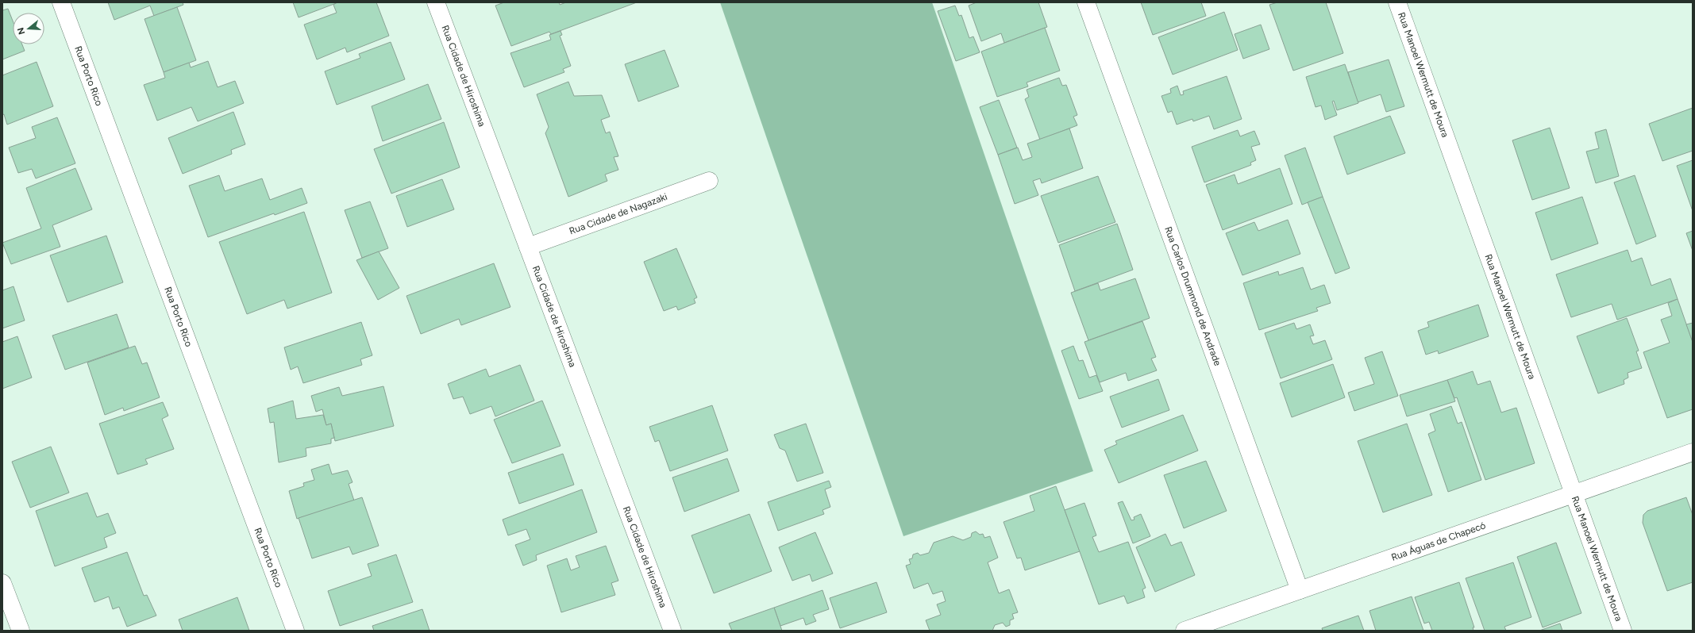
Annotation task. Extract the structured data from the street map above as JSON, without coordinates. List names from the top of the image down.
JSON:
{
  "streets": {
    "street": [
      "Rua Manoel Wermutt de Moura",
      "Rua Porto Rico",
      "Rua Cidade de Hiroshima",
      "Rua Cidade de Nagazaki",
      "Rua Carlos Drummond de Andrade",
      "Rua Águas de Chapecó"
    ]
  },
  "crossings": [
    ["Rua Manoel Wermutt de Moura", "Rua Águas de Chapecó"],
    ["Rua Cidade de Hiroshima", "Rua Cidade de Nagazaki"],
    ["Rua Carlos Drummond de Andrade", "Rua Águas de Chapecó"]
  ],
  "north": "left"
}
